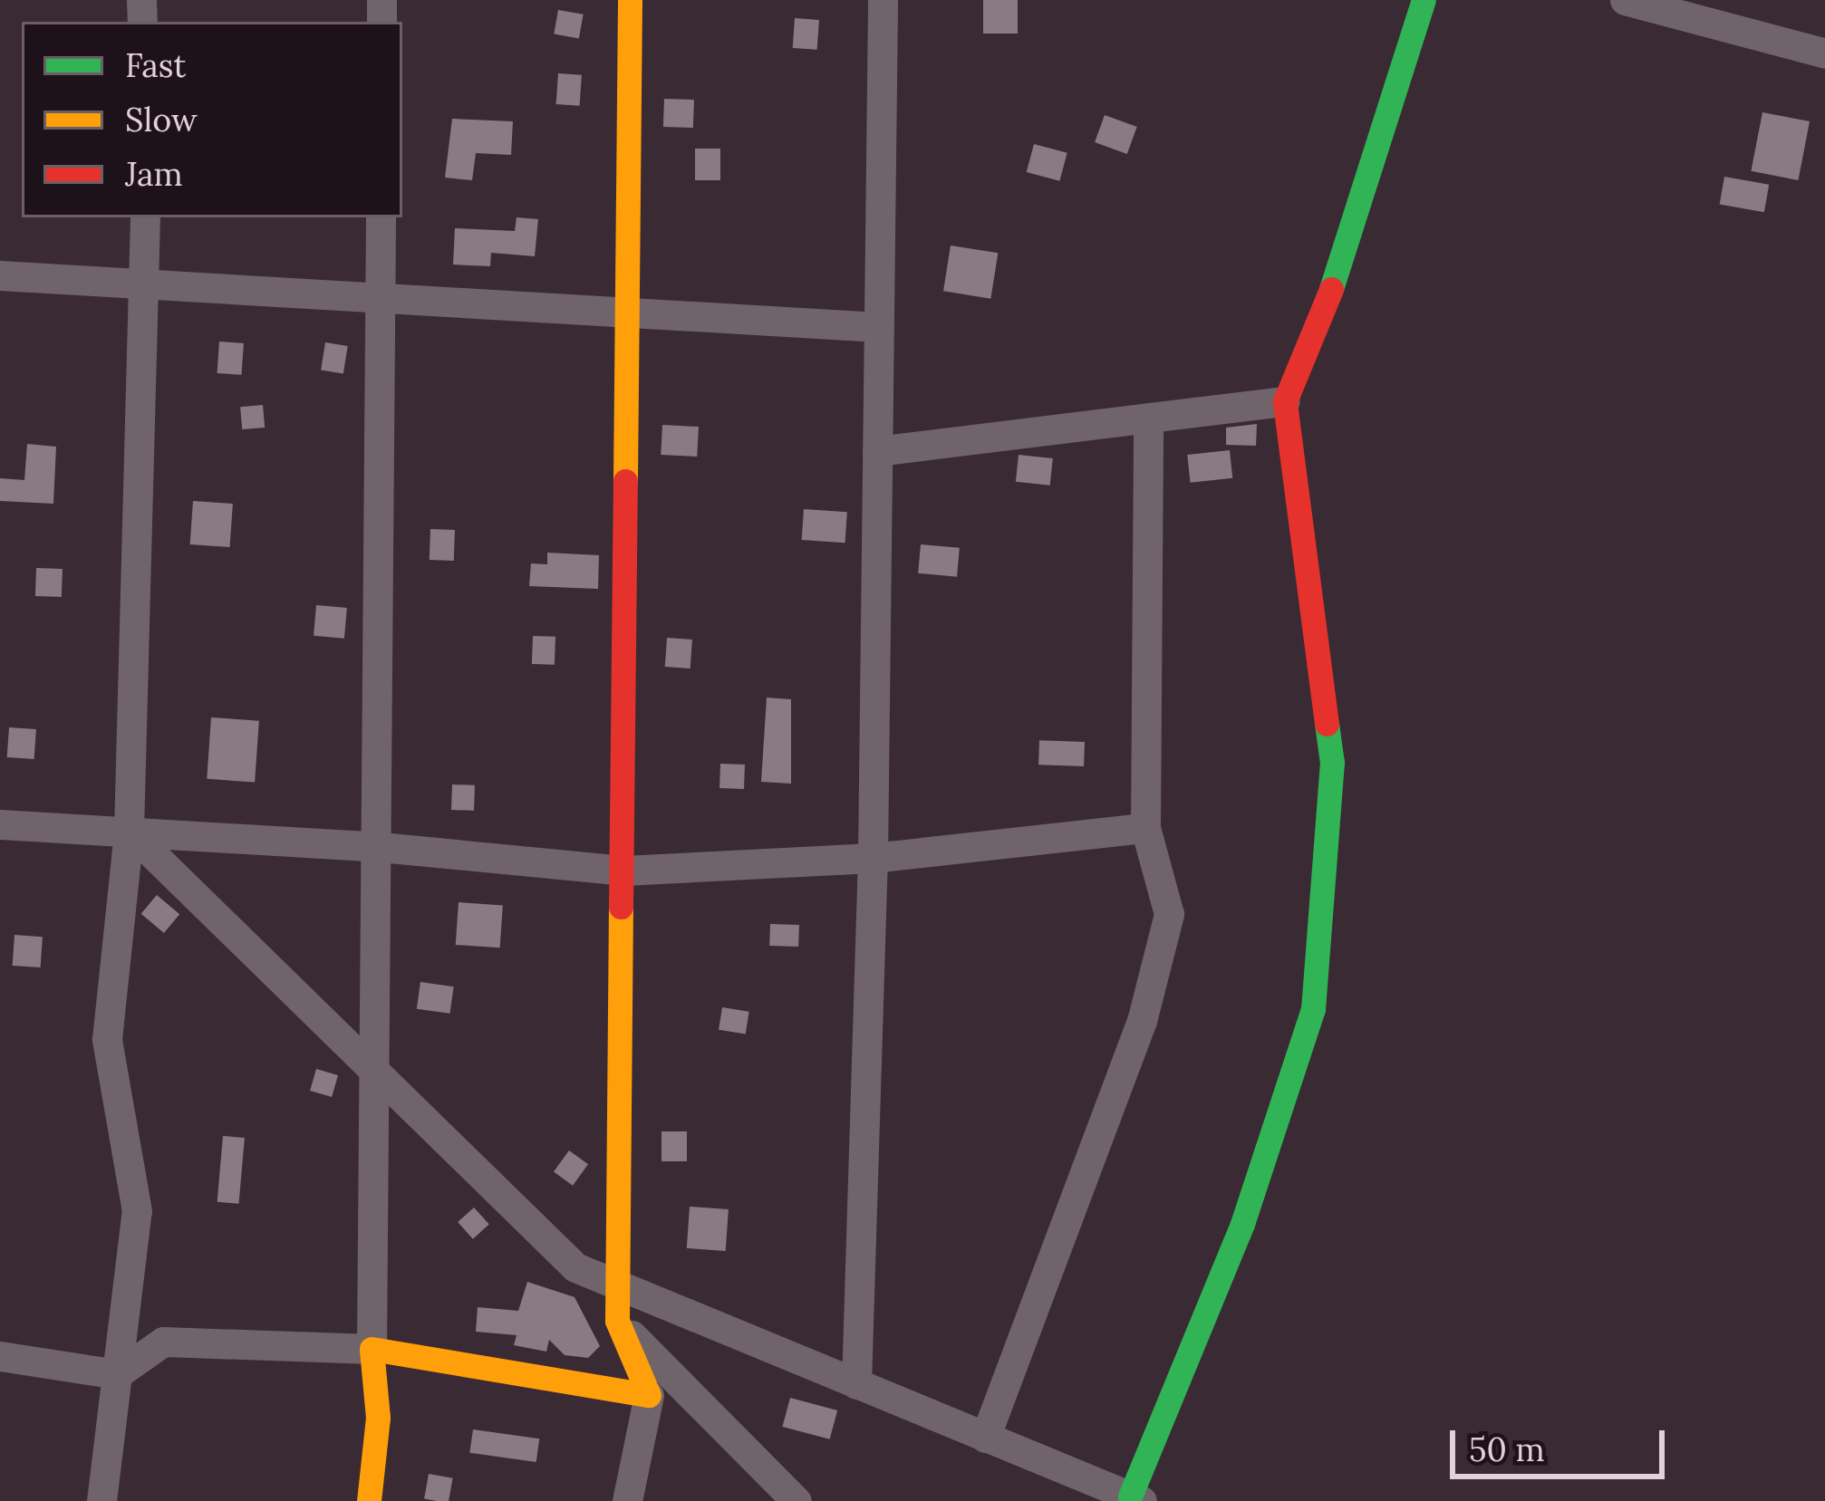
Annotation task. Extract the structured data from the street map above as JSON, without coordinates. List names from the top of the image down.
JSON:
{
  "legend": ["Fast", "Slow", "Jam"],
  "scale_bar": "50 m"
}
